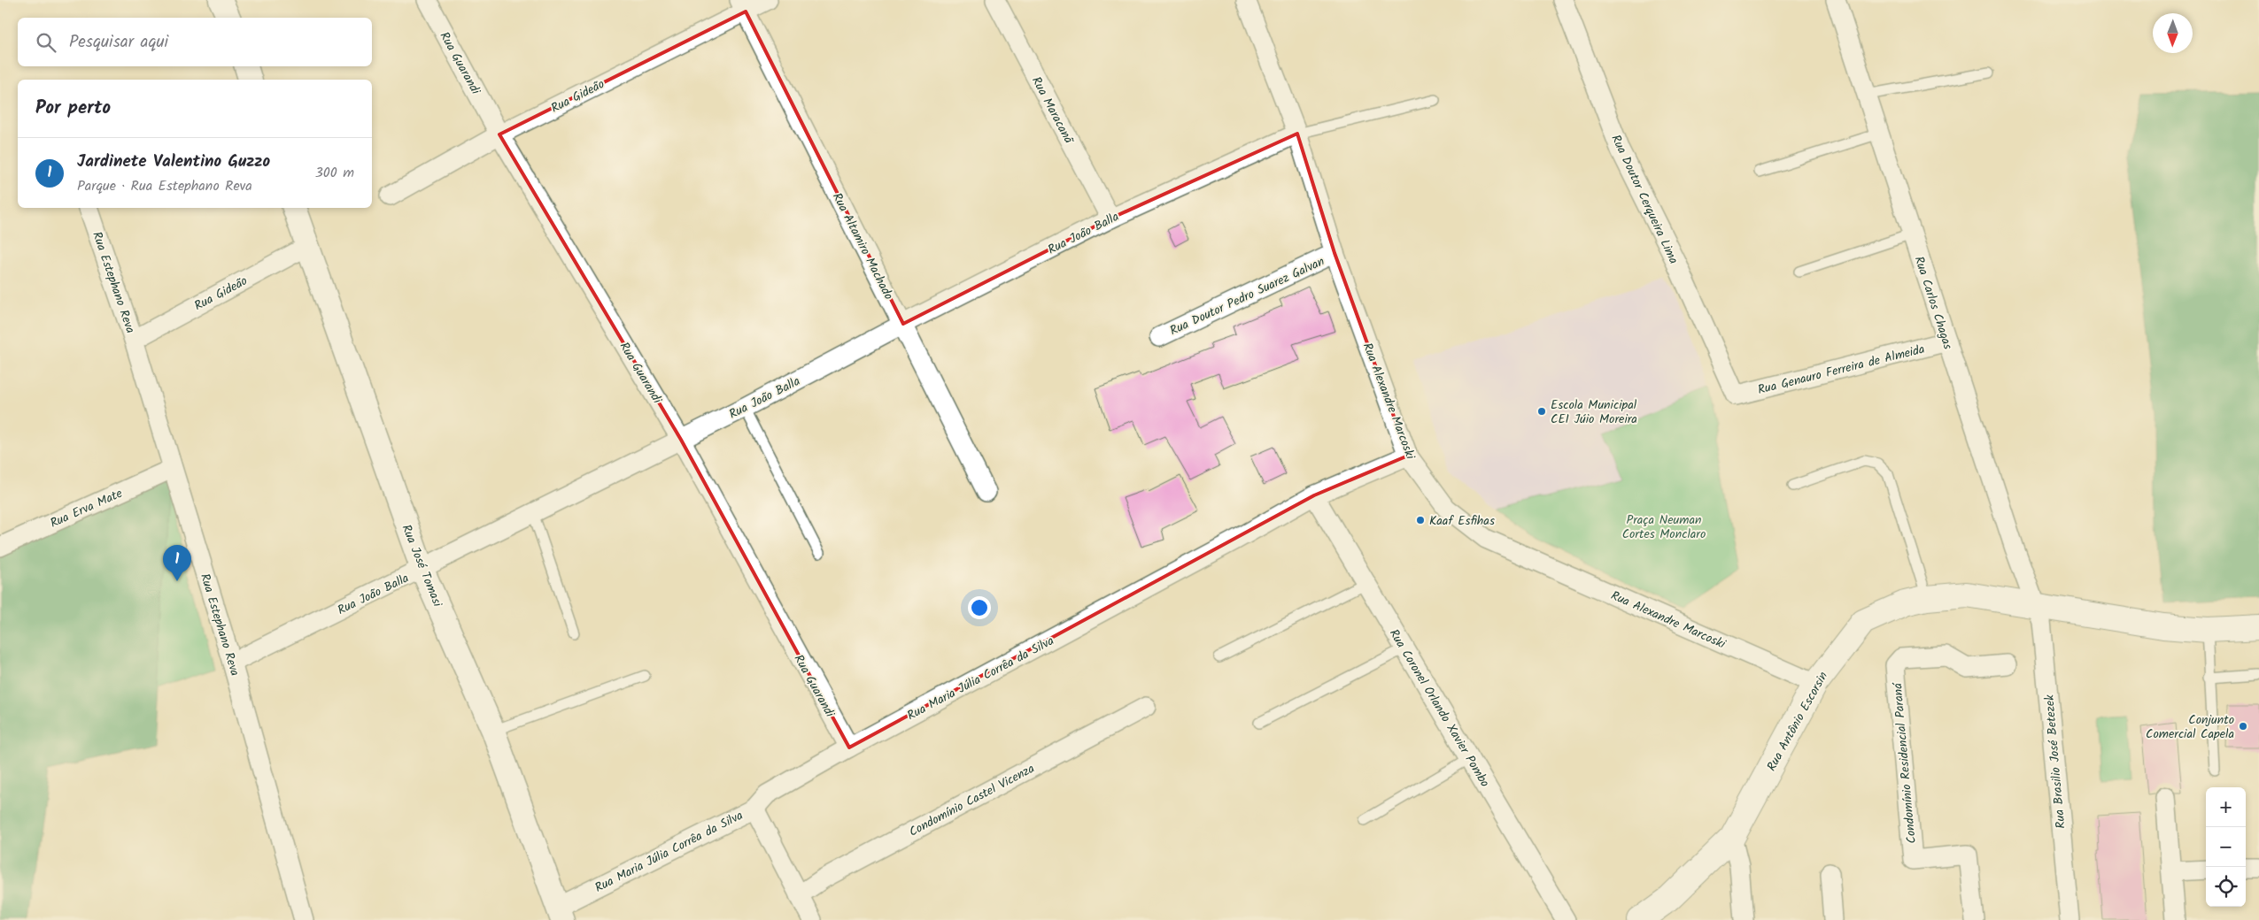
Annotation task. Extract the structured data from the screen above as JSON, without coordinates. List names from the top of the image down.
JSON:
{
  "streets": {
    "main road": ["Rua Antônio Escorsin"],
    "street": [
      "Rua Guarandi",
      "Rua Gideão",
      "Rua Maracanã",
      "Rua Doutor Cerqueira Lima",
      "Rua João Balla",
      "Rua Altamiro Machado",
      "Rua Estephano Reva",
      "Rua Doutor Pedro Suarez Galvan",
      "Rua Carlos Chagas",
      "Rua Genauro Ferreira de Almeida",
      "Rua Alexandre Marcoski",
      "Rua Erva Mate",
      "Rua José Tomasi",
      "Rua Maria Júlia Corrêa da Silva",
      "Rua Coronel Orlando Xavier Pombo",
      "Rua Brasilio José Betezek",
      "Condomínio Residencial Paraná",
      "Condomínio Castel Vicenza"
    ]
  },
  "crossings": [
    ["Rua Guarandi", "Rua Gideão"],
    ["Rua Guarandi", "Rua João Balla"],
    ["Rua Guarandi", "Rua Maria Júlia Corrêa da Silva"],
    ["Rua Gideão", "Rua Altamiro Machado"],
    ["Rua Gideão", "Rua Estephano Reva"],
    ["Rua Gideão", "Rua José Tomasi"],
    ["Rua Maracanã", "Rua João Balla"],
    ["Rua Doutor Cerqueira Lima", "Rua Genauro Ferreira de Almeida"],
    ["Rua João Balla", "Rua Altamiro Machado"],
    ["Rua João Balla", "Rua Estephano Reva"],
    ["Rua João Balla", "Rua Alexandre Marcoski"],
    ["Rua João Balla", "Rua José Tomasi"],
    ["Rua Estephano Reva", "Rua Erva Mate"],
    ["Rua Doutor Pedro Suarez Galvan", "Rua Alexandre Marcoski"],
    ["Rua Carlos Chagas", "Rua Genauro Ferreira de Almeida"],
    ["Rua Carlos Chagas", "Rua Antônio Escorsin"],
    ["Rua Carlos Chagas", "Rua Brasilio José Betezek"],
    ["Rua Alexandre Marcoski", "Rua Maria Júlia Corrêa da Silva"],
    ["Rua Alexandre Marcoski", "Rua Antônio Escorsin"],
    ["Rua José Tomasi", "Rua Maria Júlia Corrêa da Silva"],
    ["Rua Maria Júlia Corrêa da Silva", "Rua Coronel Orlando Xavier Pombo"],
    ["Rua Antônio Escorsin", "Rua Brasilio José Betezek"]
  ],
  "parks": ["Praça Neuman Cortes Monclaro"],
  "places": ["Escola Municipal CEI Júio Moreira", "Kaaf Esfihas", "Conjunto Comercial Capela"],
  "north": "bottom",
  "page": {
    "search": "Pesquisar aqui",
    "heading": "Por perto",
    "list": [
      {
        "mark": "1",
        "name": "Jardinete Valentino Guzzo",
        "note": "Parque · Rua Estephano Reva",
        "value": "300 m"
      }
    ],
    "pins": "1",
    "map_buttons": ["+", "−"]
  }
}
